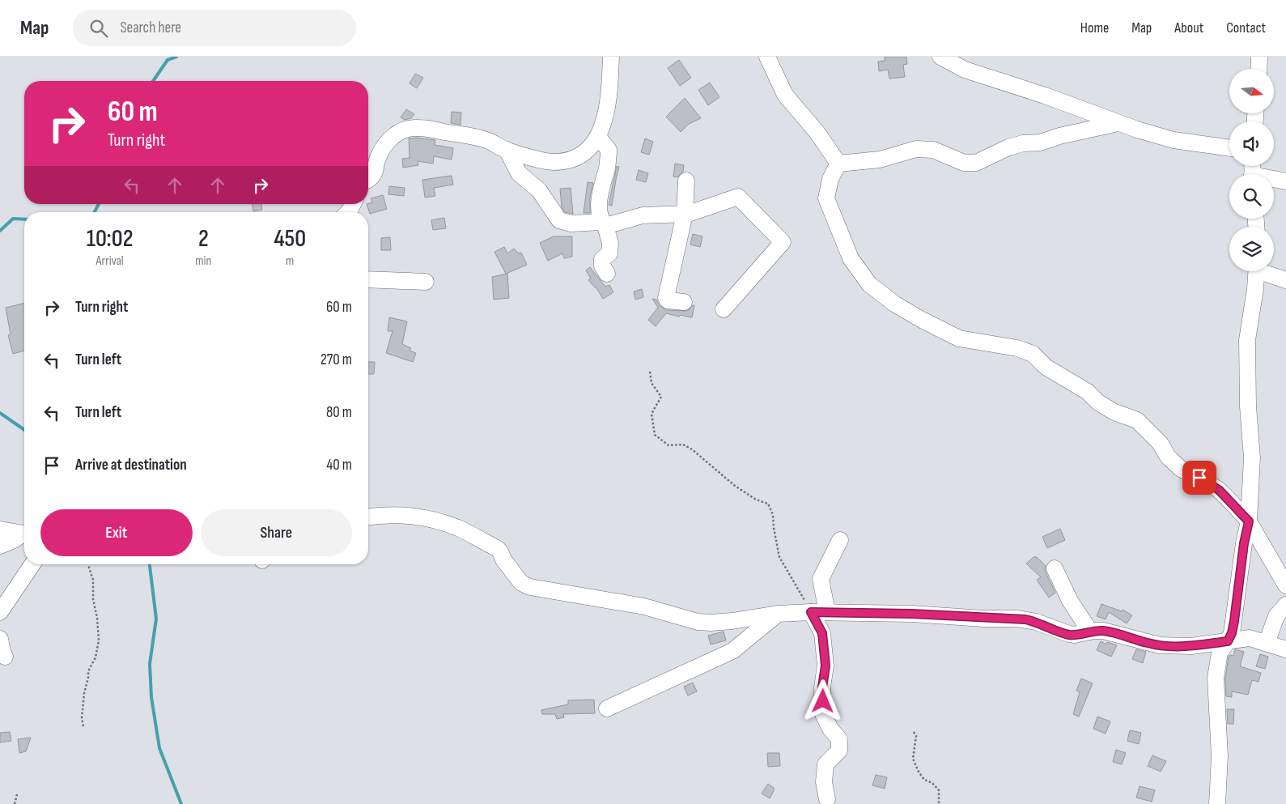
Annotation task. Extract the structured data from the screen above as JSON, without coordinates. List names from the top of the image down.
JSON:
{
  "north": "right",
  "page": {
    "header": "Map",
    "search": "Search here",
    "nav": [
      "Home",
      "Map",
      "About",
      "Contact"
    ],
    "turn": ["60 m", "Turn right"],
    "eta": [
      "10:02",
      "Arrival",
      "2",
      "min",
      "450",
      "m"
    ],
    "list": [
      {
        "name": "Turn right",
        "value": "60 m"
      },
      {
        "name": "Turn left",
        "value": "270 m"
      },
      {
        "name": "Turn left",
        "value": "80 m"
      },
      {
        "name": "Arrive at destination",
        "value": "40 m"
      }
    ],
    "buttons": ["Exit", "Share"]
  }
}
